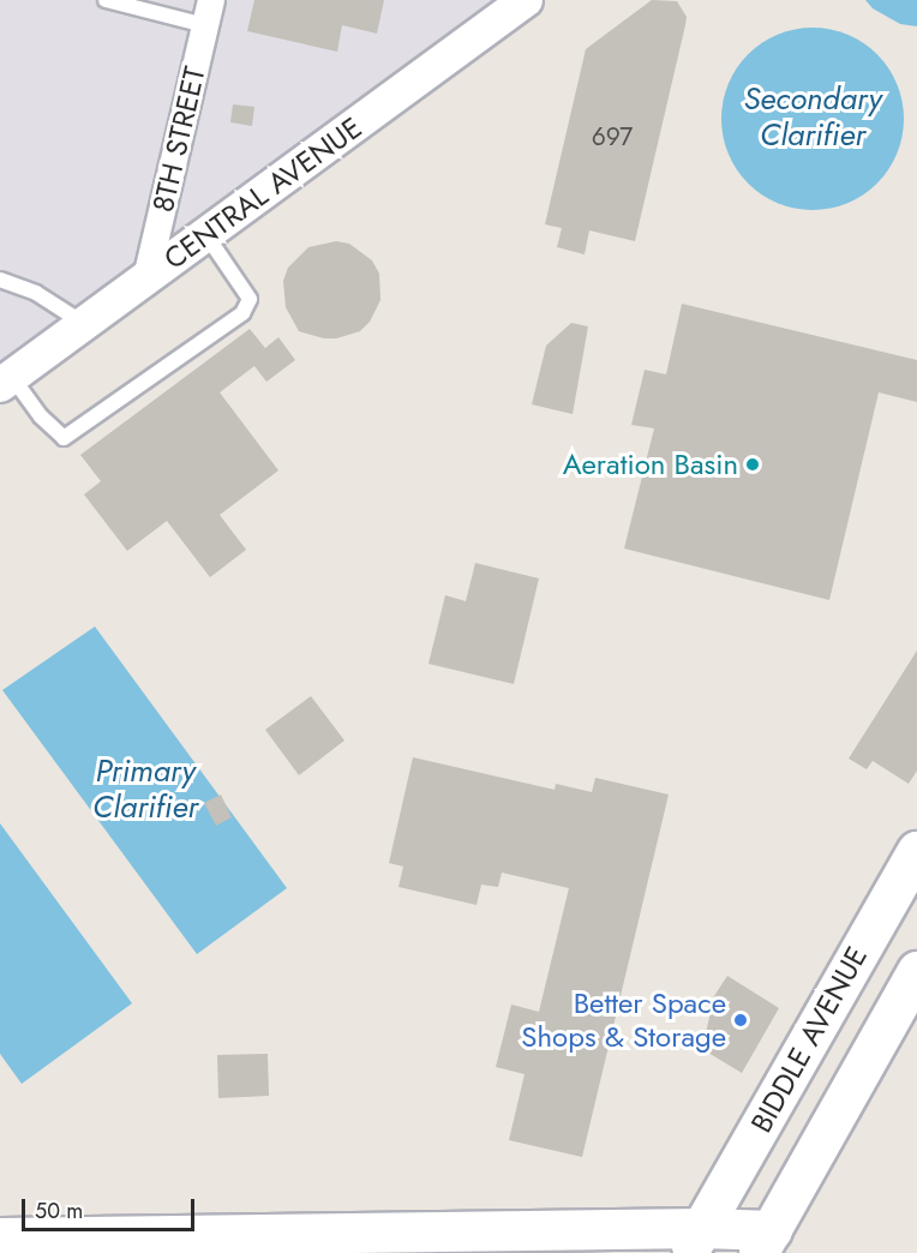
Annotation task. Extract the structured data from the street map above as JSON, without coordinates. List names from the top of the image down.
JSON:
{
  "streets": {
    "main road": ["BIDDLE AVENUE"],
    "street": ["8TH STREET", "CENTRAL AVENUE"]
  },
  "crossings": [
    ["8TH STREET", "CENTRAL AVENUE"]
  ],
  "water": ["Secondary Clarifier", "Primary Clarifier"],
  "places": ["Aeration Basin", "Better Space Shops & Storage"],
  "house_numbers": ["697"],
  "scale_bar": "50 m"
}
